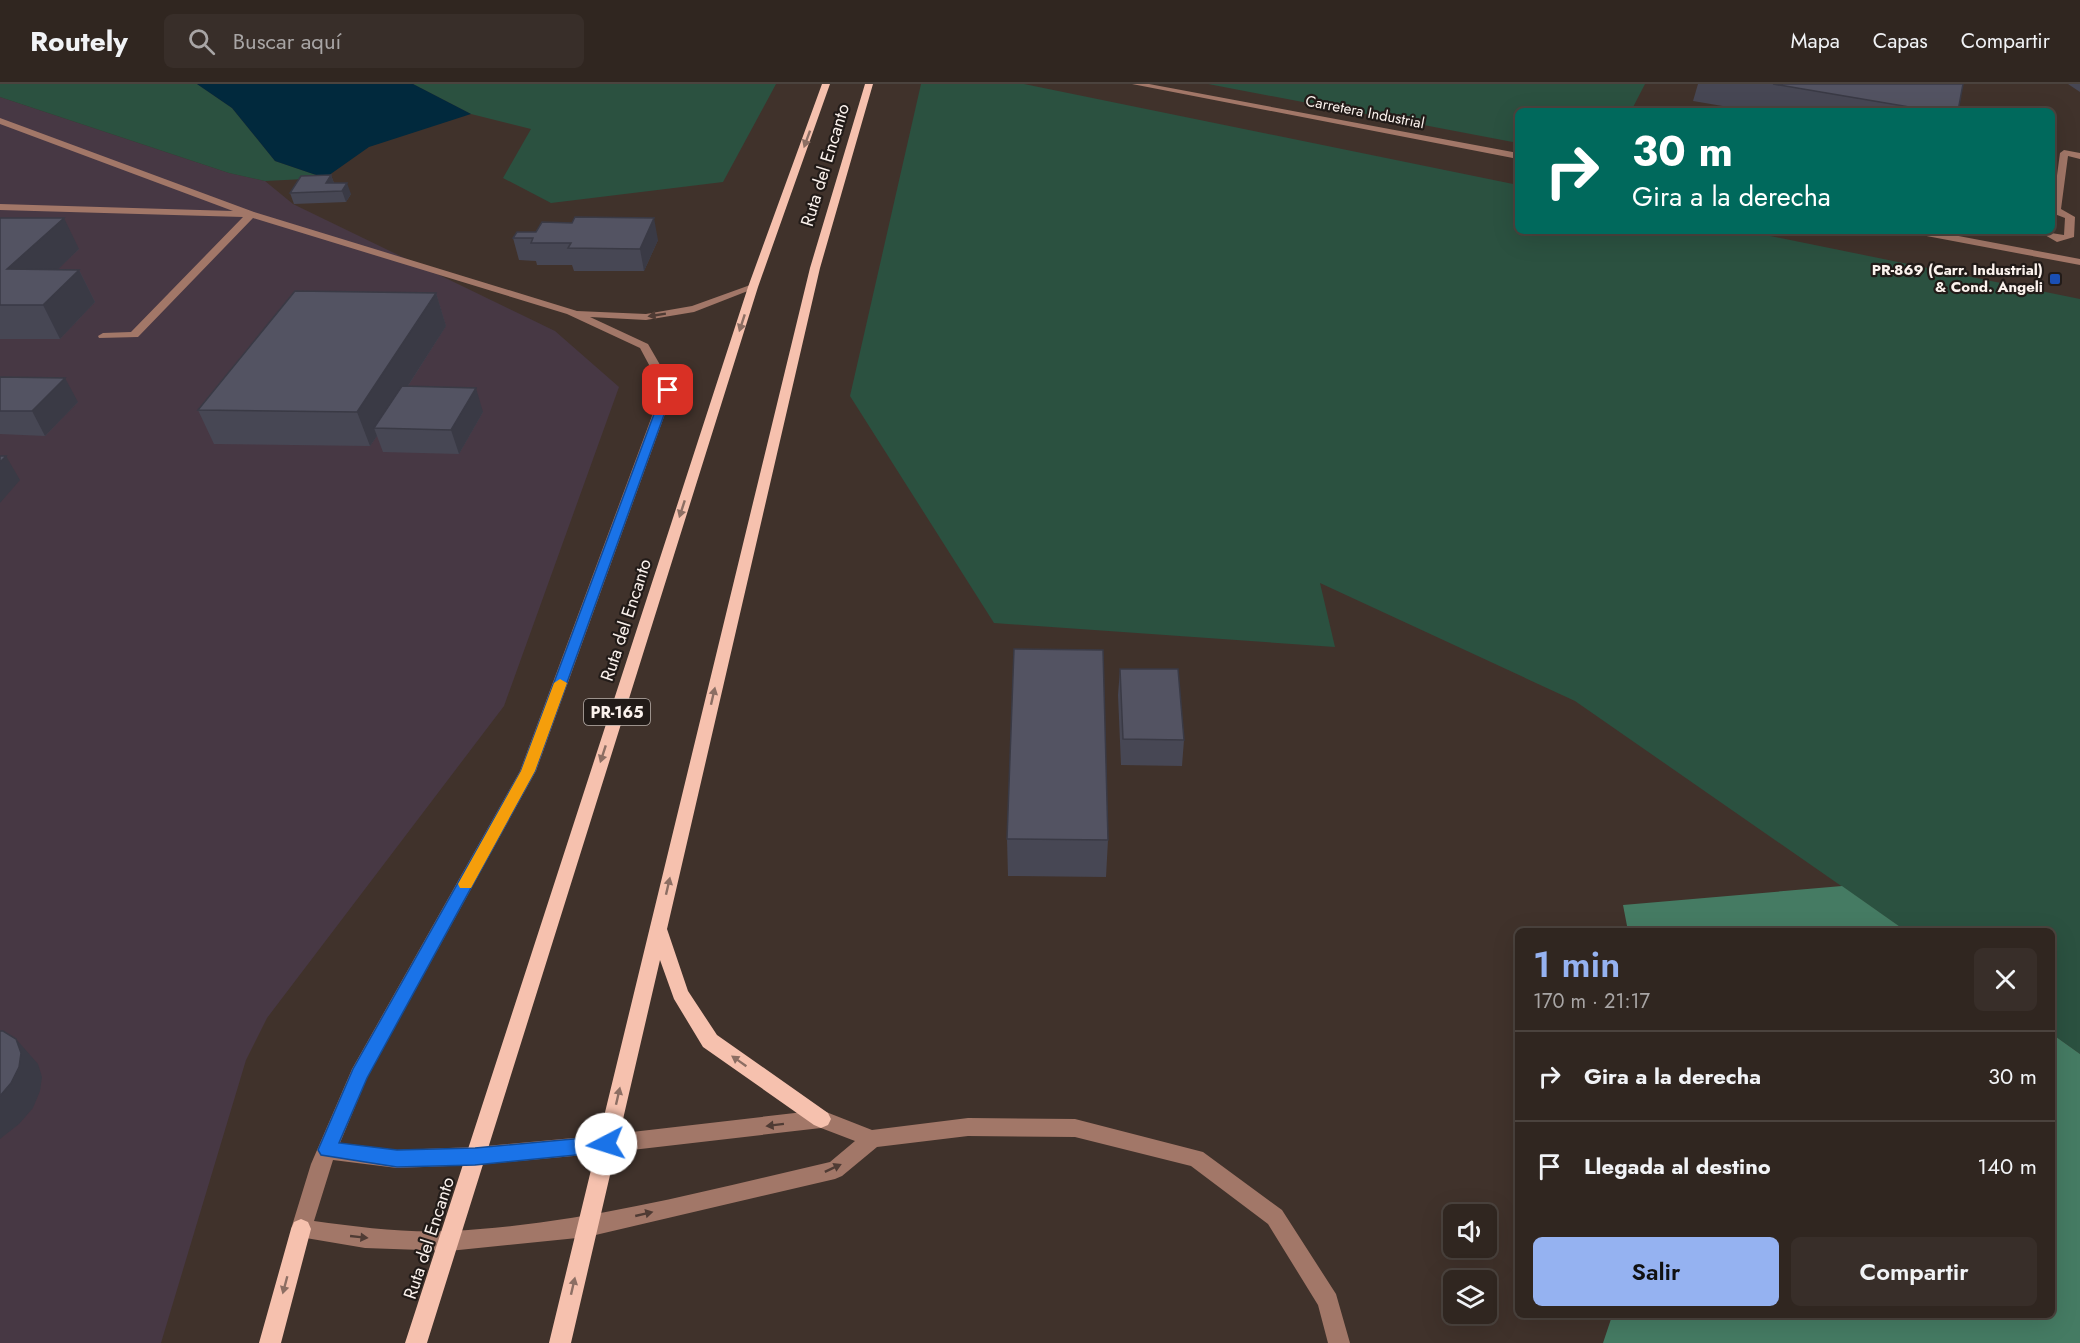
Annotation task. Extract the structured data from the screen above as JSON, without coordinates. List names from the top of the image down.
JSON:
{
  "streets": {
    "main road": ["Ruta del Encanto", "PR-165"],
    "street": ["Carretera Industrial"]
  },
  "places": {
    "transit": ["PR-869 (Carr. Industrial) & Cond. Angeli"]
  },
  "page": {
    "header": "Routely",
    "search": "Buscar aquí",
    "nav": ["Mapa", "Capas", "Compartir"],
    "turn": ["30 m", "Gira a la derecha"],
    "heading": ["1 min", "170 m · 21:17"],
    "list": [
      {
        "name": "Gira a la derecha",
        "value": "30 m"
      },
      {
        "name": "Llegada al destino",
        "value": "140 m"
      }
    ],
    "buttons": ["Salir", "Compartir"]
  }
}
